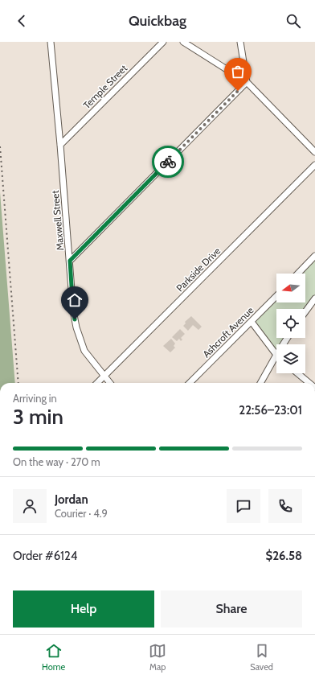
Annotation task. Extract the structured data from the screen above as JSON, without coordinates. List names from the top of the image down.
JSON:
{
  "streets": {
    "street": [
      "Temple Street",
      "Maxwell Street",
      "Parkside Drive",
      "Ashcroft Avenue"
    ]
  },
  "crossings": [
    ["Temple Street", "Maxwell Street"],
    ["Maxwell Street", "Parkside Drive"]
  ],
  "north": "left",
  "page": {
    "header": "Quickbag",
    "heading": ["3 min", "Arriving in", "22:56–23:01"],
    "panel": [
      "Jordan",
      "Courier · 4.9",
      "Order #6124",
      "$26.58"
    ],
    "bar": "On the way · 270 m",
    "buttons": ["Help", "Share"],
    "tabs": ["Home", "Map", "Saved"]
  }
}
